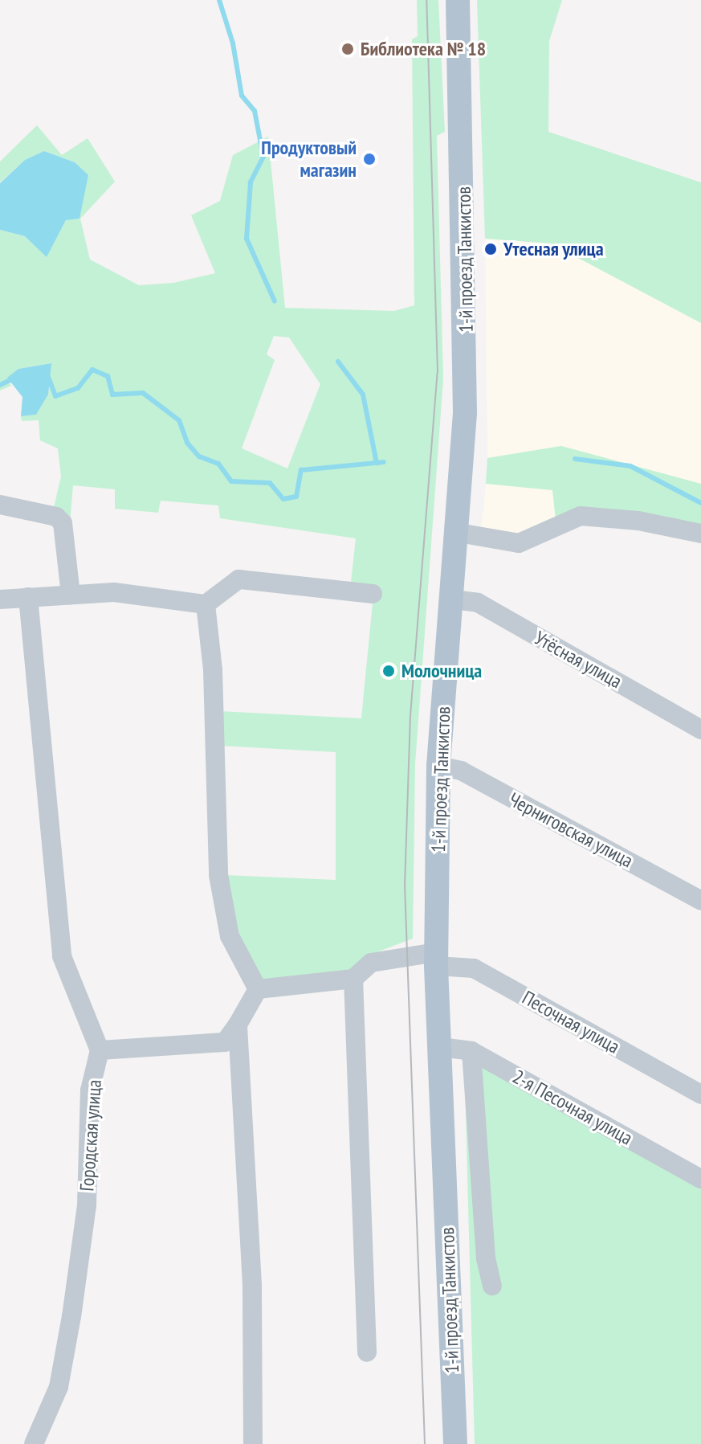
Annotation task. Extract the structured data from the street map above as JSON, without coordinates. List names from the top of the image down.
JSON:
{
  "streets": {
    "main road": ["1-й проезд Танкистов"],
    "street": [
      "Утёсная улица",
      "Черниговская улица",
      "Песочная улица",
      "2-я Песочная улица",
      "Городская улица"
    ]
  },
  "crossings": [
    ["1-й проезд Танкистов", "Утёсная улица"],
    ["1-й проезд Танкистов", "Черниговская улица"],
    ["1-й проезд Танкистов", "Песочная улица"],
    ["1-й проезд Танкистов", "2-я Песочная улица"]
  ],
  "places": [
    "Библиотека № 18",
    "Продуктовый магазин",
    "Утесная улица",
    "Молочница"
  ]
}
